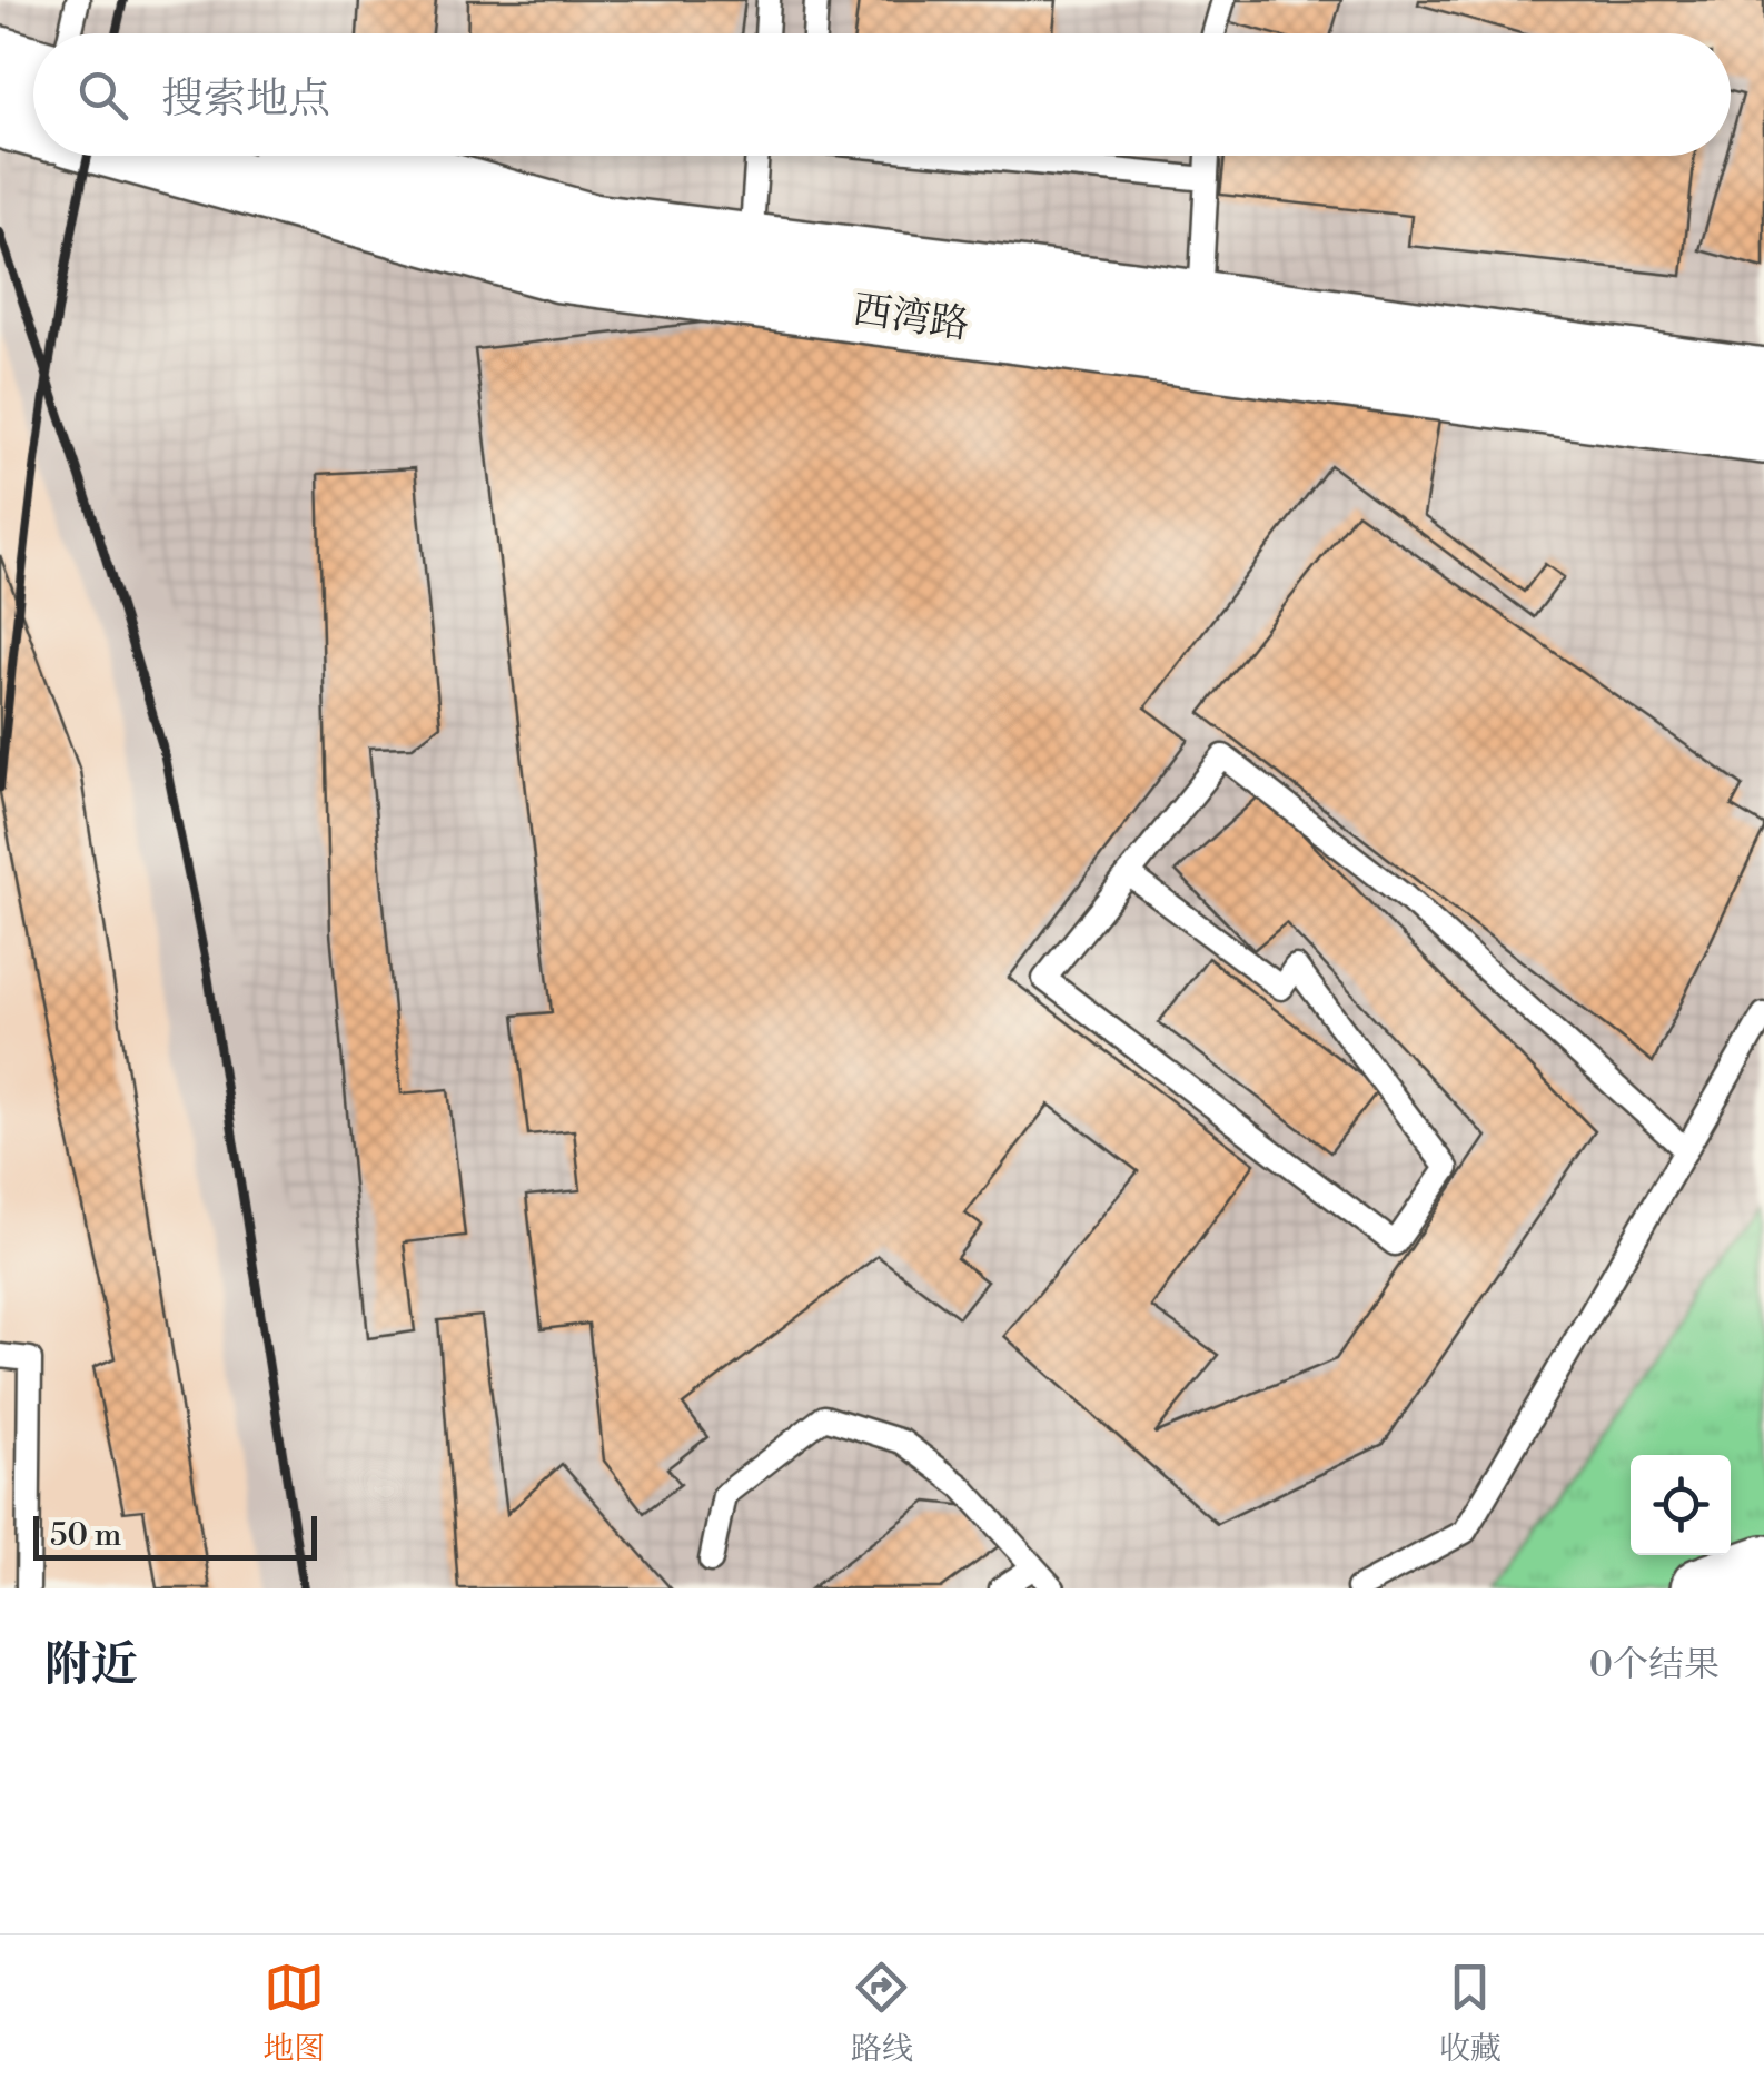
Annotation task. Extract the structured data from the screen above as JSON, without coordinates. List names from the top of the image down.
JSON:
{
  "streets": {
    "main road": ["西湾路"]
  },
  "scale_bar": "50 m",
  "page": {
    "search": "搜索地点",
    "scale": "50 m",
    "heading": ["附近", "0个结果"],
    "nav": ["地图", "路线", "收藏"]
  }
}
